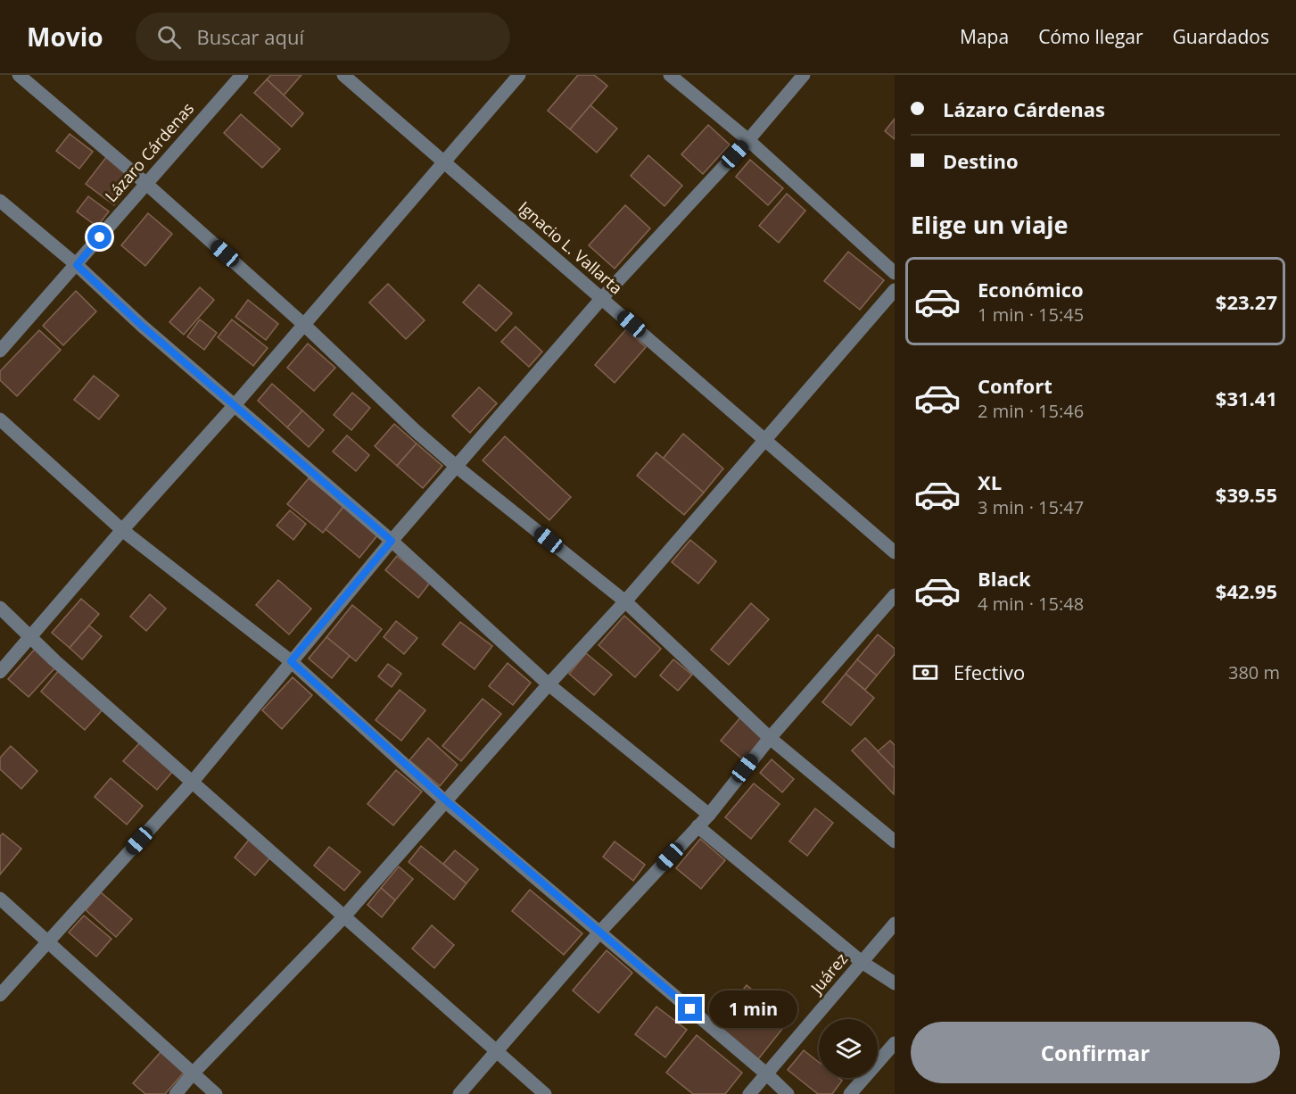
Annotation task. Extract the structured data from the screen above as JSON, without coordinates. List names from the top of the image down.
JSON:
{
  "streets": {
    "street": ["Lázaro Cárdenas", "Ignacio L. Vallarta", "Juárez"]
  },
  "page": {
    "header": "Movio",
    "search": "Buscar aquí",
    "nav": ["Mapa", "Cómo llegar", "Guardados"],
    "banner": ["Lázaro Cárdenas", "Destino"],
    "heading": "Elige un viaje",
    "list": [
      {
        "name": "Económico",
        "note": "1 min · 15:45",
        "value": "$23.27"
      },
      {
        "name": "Confort",
        "note": "2 min · 15:46",
        "value": "$31.41"
      },
      {
        "name": "XL",
        "note": "3 min · 15:47",
        "value": "$39.55"
      },
      {
        "name": "Black",
        "note": "4 min · 15:48",
        "value": "$42.95"
      }
    ],
    "pay": ["Efectivo", "380 m"],
    "bubble": "1 min",
    "buttons": "Confirmar"
  }
}
